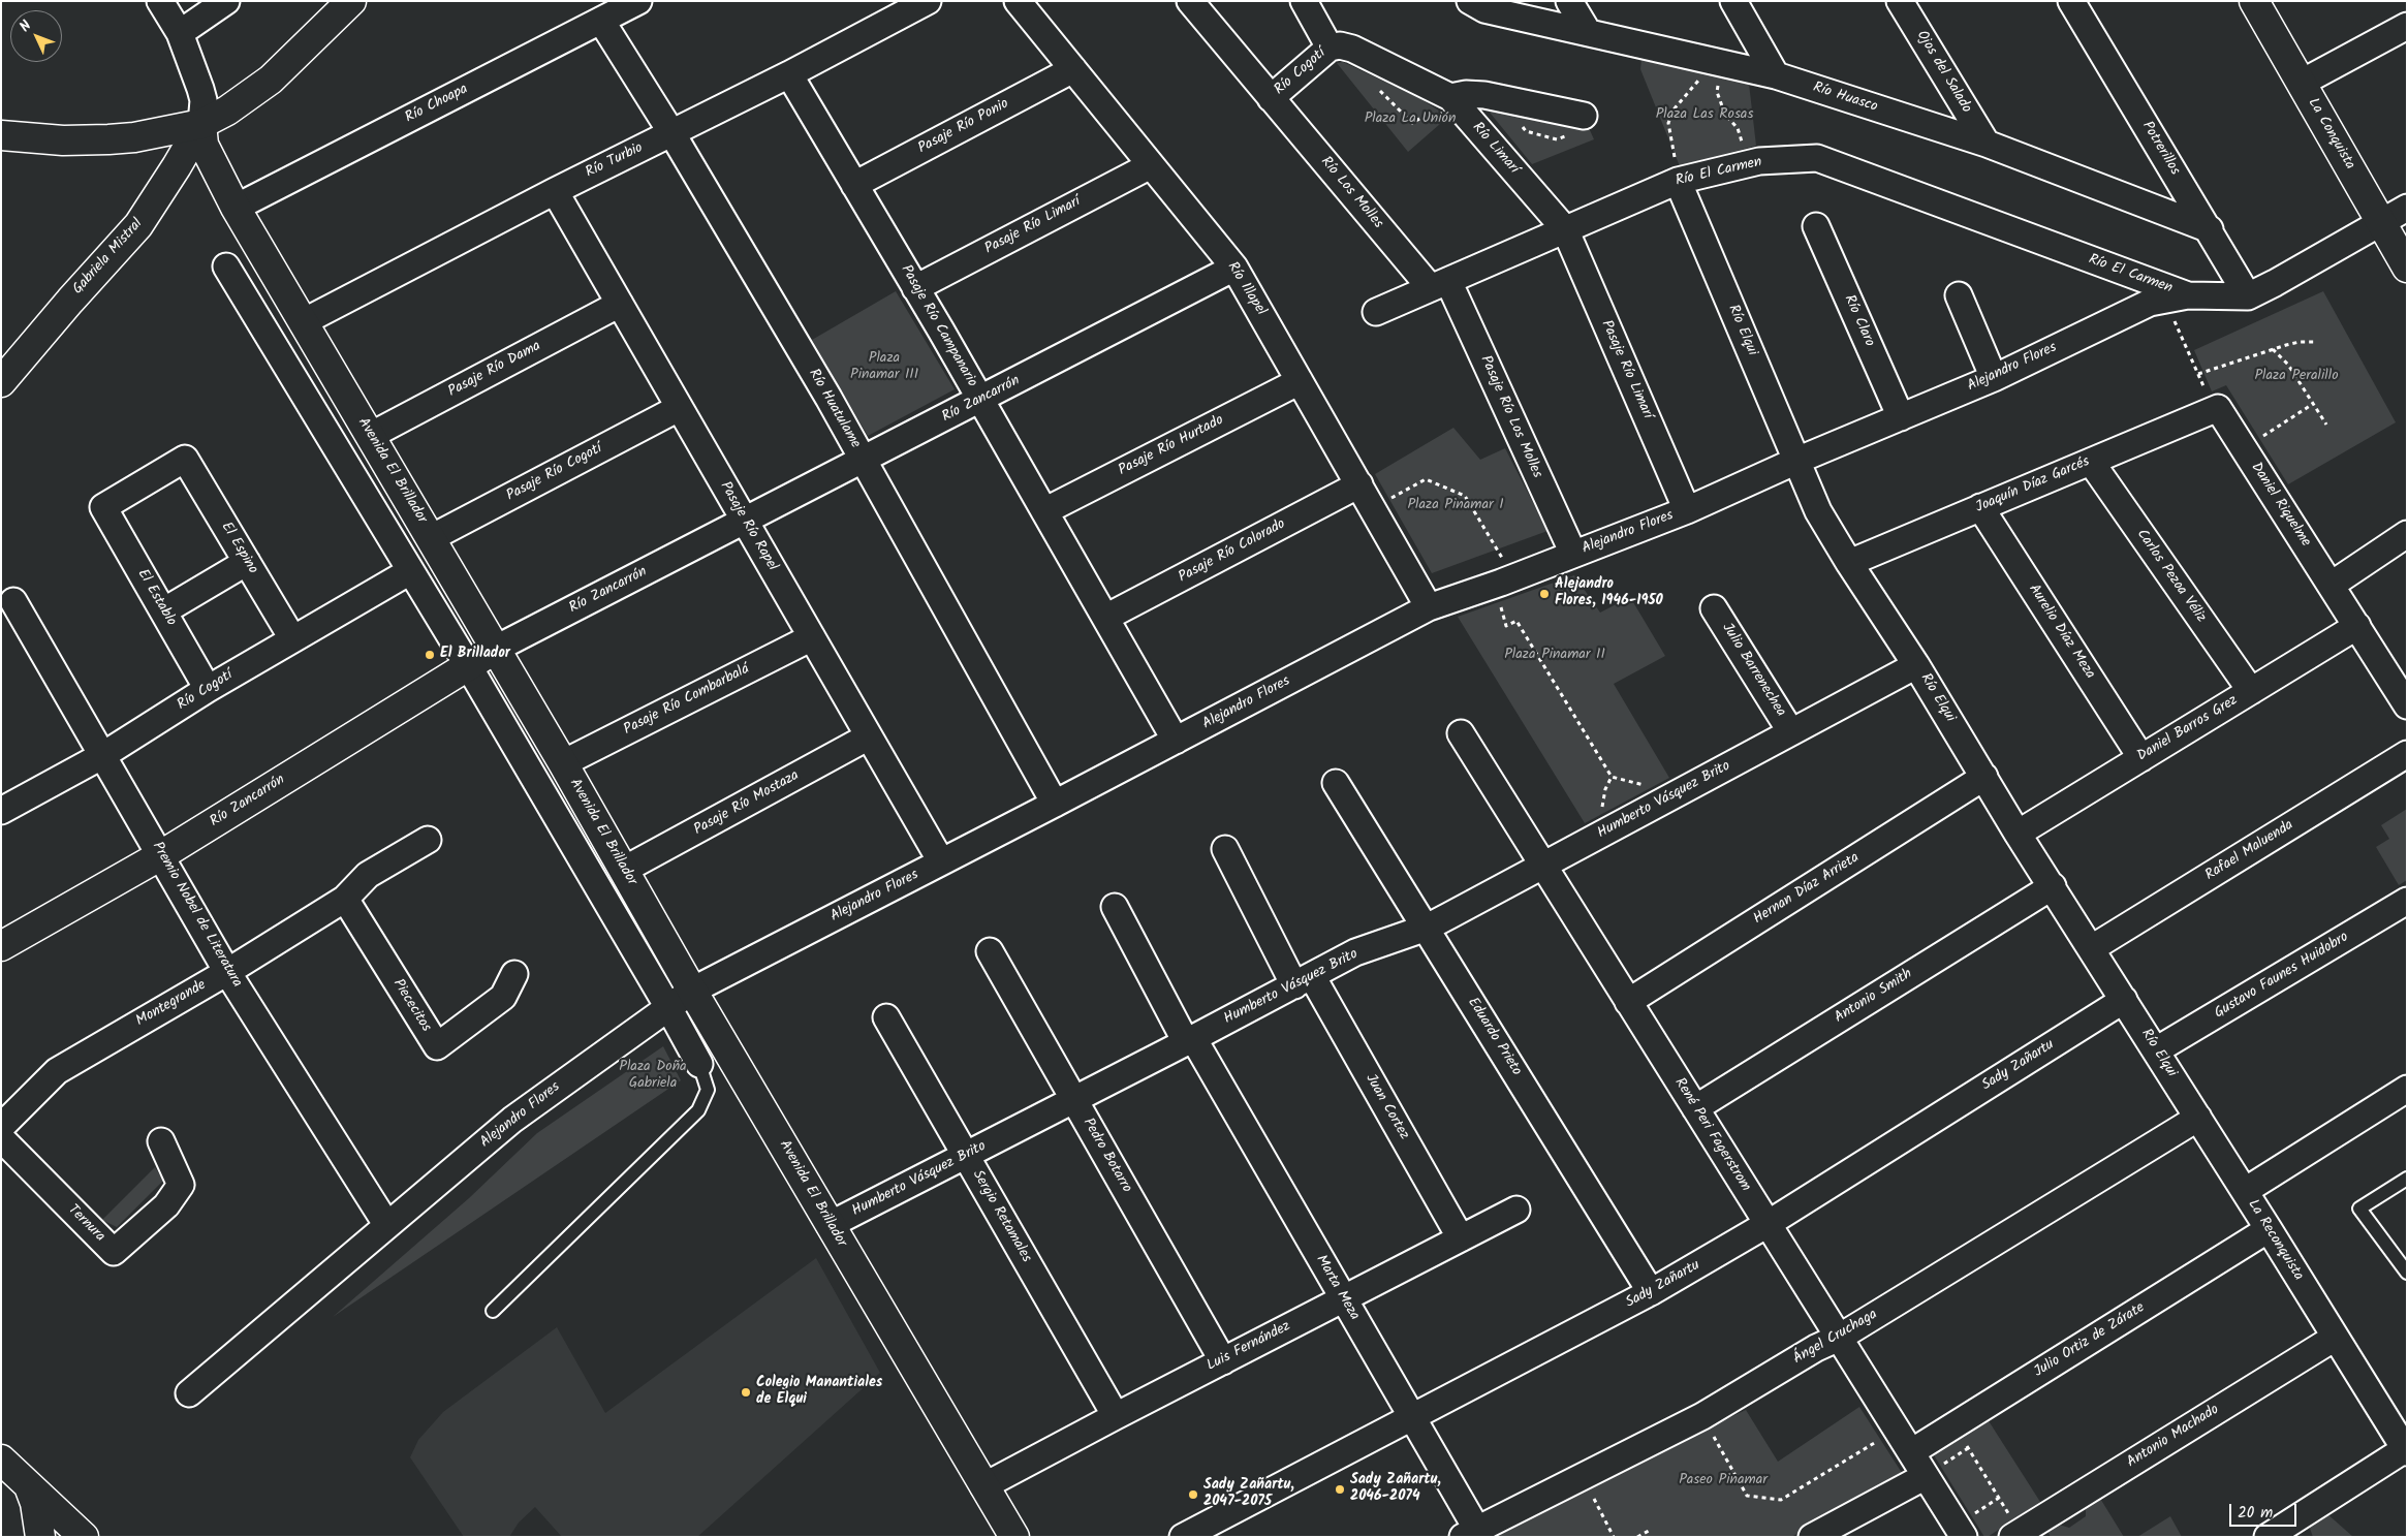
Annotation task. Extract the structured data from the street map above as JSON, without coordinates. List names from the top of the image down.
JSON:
{
  "streets": {
    "street": [
      "Río Cogotí",
      "Ojos del Salado",
      "Río Huasco",
      "Río Choapa",
      "Pasaje Río Ponio",
      "La Conquista",
      "Río Limarí",
      "Potrerillos",
      "Río Turbio",
      "Río El Carmen",
      "Río Los Molles",
      "Pasaje Río Limarí",
      "Gabriela Mistral",
      "Río Illapel",
      "Río Claro",
      "Pasaje Río Campanario",
      "Río Elqui",
      "Alejandro Flores",
      "Pasaje Río Dama",
      "Río Zancarrón",
      "Río Huatulame",
      "Pasaje Río Los Molles",
      "Pasaje Río Hurtado",
      "Avenida El Brillador",
      "Pasaje Río Cogotí",
      "Joaquín Díaz Garcés",
      "Daniel Riquelme",
      "Pasaje Río Rapel",
      "El Espino",
      "Pasaje Río Colorado",
      "Carlos Pezoa Véliz",
      "El Establo",
      "Aurelio Díaz Meza",
      "Julio Barrenechea",
      "Pasaje Río Combarbalá",
      "Daniel Barros Grez",
      "Humberto Vásquez Brito",
      "Pasaje Río Mostaza",
      "Rafael Maluenda",
      "Hernan Díaz Arrieta",
      "Premio Nobel de Literatura",
      "Gustavo Faunes Huidobro",
      "Antonio Smith",
      "Montegrande",
      "Piececitos",
      "Eduardo Prieto",
      "Sady Zañartu",
      "Juan Cortez",
      "René Peri Fagerstrom",
      "Pedro Botarro",
      "Sergio Retamales",
      "Ternura",
      "La Reconquista",
      "Marta Meza",
      "Ángel Cruchaga",
      "Julio Ortiz de Zárate",
      "Luis Fernández",
      "Antonio Machado"
    ]
  },
  "crossings": [
    ["Río Cogotí", "Río Limarí"],
    ["Río Cogotí", "Río Los Molles"],
    ["Río Cogotí", "El Espino"],
    ["Río Cogotí", "El Establo"],
    ["Río Cogotí", "Premio Nobel de Literatura"],
    ["Ojos del Salado", "Río Huasco"],
    ["Río Huasco", "Potrerillos"],
    ["Río Choapa", "Río Huatulame"],
    ["Río Choapa", "Avenida El Brillador"],
    ["Pasaje Río Ponio", "Río Illapel"],
    ["Pasaje Río Ponio", "Pasaje Río Campanario"],
    ["La Conquista", "Alejandro Flores"],
    ["Río Limarí", "Río El Carmen"],
    ["Río Limarí", "Pasaje Río Limarí"],
    ["Potrerillos", "Alejandro Flores"],
    ["Río Turbio", "Pasaje Río Campanario"],
    ["Río Turbio", "Río Huatulame"],
    ["Río Turbio", "Avenida El Brillador"],
    ["Río Turbio", "Pasaje Río Rapel"],
    ["Río El Carmen", "Río Los Molles"],
    ["Río El Carmen", "Pasaje Río Limarí"],
    ["Río El Carmen", "Río Elqui"],
    ["Río El Carmen", "Alejandro Flores"],
    ["Río El Carmen", "Pasaje Río Los Molles"],
    ["Río Los Molles", "Pasaje Río Los Molles"],
    ["Pasaje Río Limarí", "Río Illapel"],
    ["Pasaje Río Limarí", "Pasaje Río Campanario"],
    ["Pasaje Río Limarí", "Alejandro Flores"],
    ["Gabriela Mistral", "Avenida El Brillador"],
    ["Río Illapel", "Alejandro Flores"],
    ["Río Illapel", "Río Zancarrón"],
    ["Río Illapel", "Pasaje Río Hurtado"],
    ["Río Illapel", "Pasaje Río Colorado"],
    ["Río Claro", "Alejandro Flores"],
    ["Pasaje Río Campanario", "Alejandro Flores"],
    ["Pasaje Río Campanario", "Río Zancarrón"],
    ["Pasaje Río Campanario", "Pasaje Río Hurtado"],
    ["Pasaje Río Campanario", "Pasaje Río Colorado"],
    ["Río Elqui", "Alejandro Flores"],
    ["Río Elqui", "Joaquín Díaz Garcés"],
    ["Río Elqui", "Daniel Barros Grez"],
    ["Río Elqui", "Humberto Vásquez Brito"],
    ["Río Elqui", "Rafael Maluenda"],
    ["Río Elqui", "Hernan Díaz Arrieta"],
    ["Río Elqui", "Gustavo Faunes Huidobro"],
    ["Río Elqui", "Antonio Smith"],
    ["Río Elqui", "Sady Zañartu"],
    ["Río Elqui", "La Reconquista"],
    ["Río Elqui", "Ángel Cruchaga"],
    ["Alejandro Flores", "Río Huatulame"],
    ["Alejandro Flores", "Pasaje Río Los Molles"],
    ["Alejandro Flores", "Avenida El Brillador"],
    ["Alejandro Flores", "Pasaje Río Rapel"],
    ["Alejandro Flores", "Premio Nobel de Literatura"],
    ["Pasaje Río Dama", "Avenida El Brillador"],
    ["Pasaje Río Dama", "Pasaje Río Rapel"],
    ["Río Zancarrón", "Río Huatulame"],
    ["Río Zancarrón", "Avenida El Brillador"],
    ["Río Zancarrón", "Pasaje Río Rapel"],
    ["Río Zancarrón", "Premio Nobel de Literatura"],
    ["Avenida El Brillador", "Pasaje Río Cogotí"],
    ["Avenida El Brillador", "Pasaje Río Combarbalá"],
    ["Avenida El Brillador", "Humberto Vásquez Brito"],
    ["Avenida El Brillador", "Pasaje Río Mostaza"],
    ["Avenida El Brillador", "Luis Fernández"],
    ["Pasaje Río Cogotí", "Pasaje Río Rapel"],
    ["Joaquín Díaz Garcés", "Daniel Riquelme"],
    ["Joaquín Díaz Garcés", "Carlos Pezoa Véliz"],
    ["Joaquín Díaz Garcés", "Aurelio Díaz Meza"],
    ["Daniel Riquelme", "Daniel Barros Grez"],
    ["Pasaje Río Rapel", "Pasaje Río Combarbalá"],
    ["Pasaje Río Rapel", "Pasaje Río Mostaza"],
    ["El Espino", "El Establo"],
    ["Carlos Pezoa Véliz", "Daniel Barros Grez"],
    ["Aurelio Díaz Meza", "Daniel Barros Grez"],
    ["Julio Barrenechea", "Humberto Vásquez Brito"],
    ["Humberto Vásquez Brito", "Eduardo Prieto"],
    ["Humberto Vásquez Brito", "Juan Cortez"],
    ["Humberto Vásquez Brito", "René Peri Fagerstrom"],
    ["Humberto Vásquez Brito", "Pedro Botarro"],
    ["Humberto Vásquez Brito", "Sergio Retamales"],
    ["Humberto Vásquez Brito", "Marta Meza"],
    ["Hernan Díaz Arrieta", "René Peri Fagerstrom"],
    ["Premio Nobel de Literatura", "Montegrande"],
    ["Antonio Smith", "René Peri Fagerstrom"],
    ["Montegrande", "Piececitos"],
    ["Eduardo Prieto", "Sady Zañartu"],
    ["Sady Zañartu", "René Peri Fagerstrom"],
    ["Sady Zañartu", "Marta Meza"],
    ["Juan Cortez", "Luis Fernández"],
    ["René Peri Fagerstrom", "Ángel Cruchaga"],
    ["René Peri Fagerstrom", "Julio Ortiz de Zárate"],
    ["Pedro Botarro", "Luis Fernández"],
    ["Sergio Retamales", "Luis Fernández"],
    ["La Reconquista", "Julio Ortiz de Zárate"],
    ["La Reconquista", "Antonio Machado"],
    ["Marta Meza", "Ángel Cruchaga"],
    ["Marta Meza", "Luis Fernández"]
  ],
  "parks": [
    "Plaza Las Rosas",
    "Plaza La Unión",
    "Plaza Pinamar III",
    "Plaza Peralillo",
    "Plaza Pinamar I",
    "Plaza Pinamar II",
    "Plaza Doña Gabriela",
    "Paseo Pinamar"
  ],
  "places": [
    "Alejandro Flores, 1946-1950",
    "El Brillador",
    "Colegio Manantiales de Elqui",
    "Sady Zañartu, 2046-2074",
    "Sady Zañartu, 2047-2075"
  ],
  "scale_bar": "20 m",
  "north": "top left"
}
